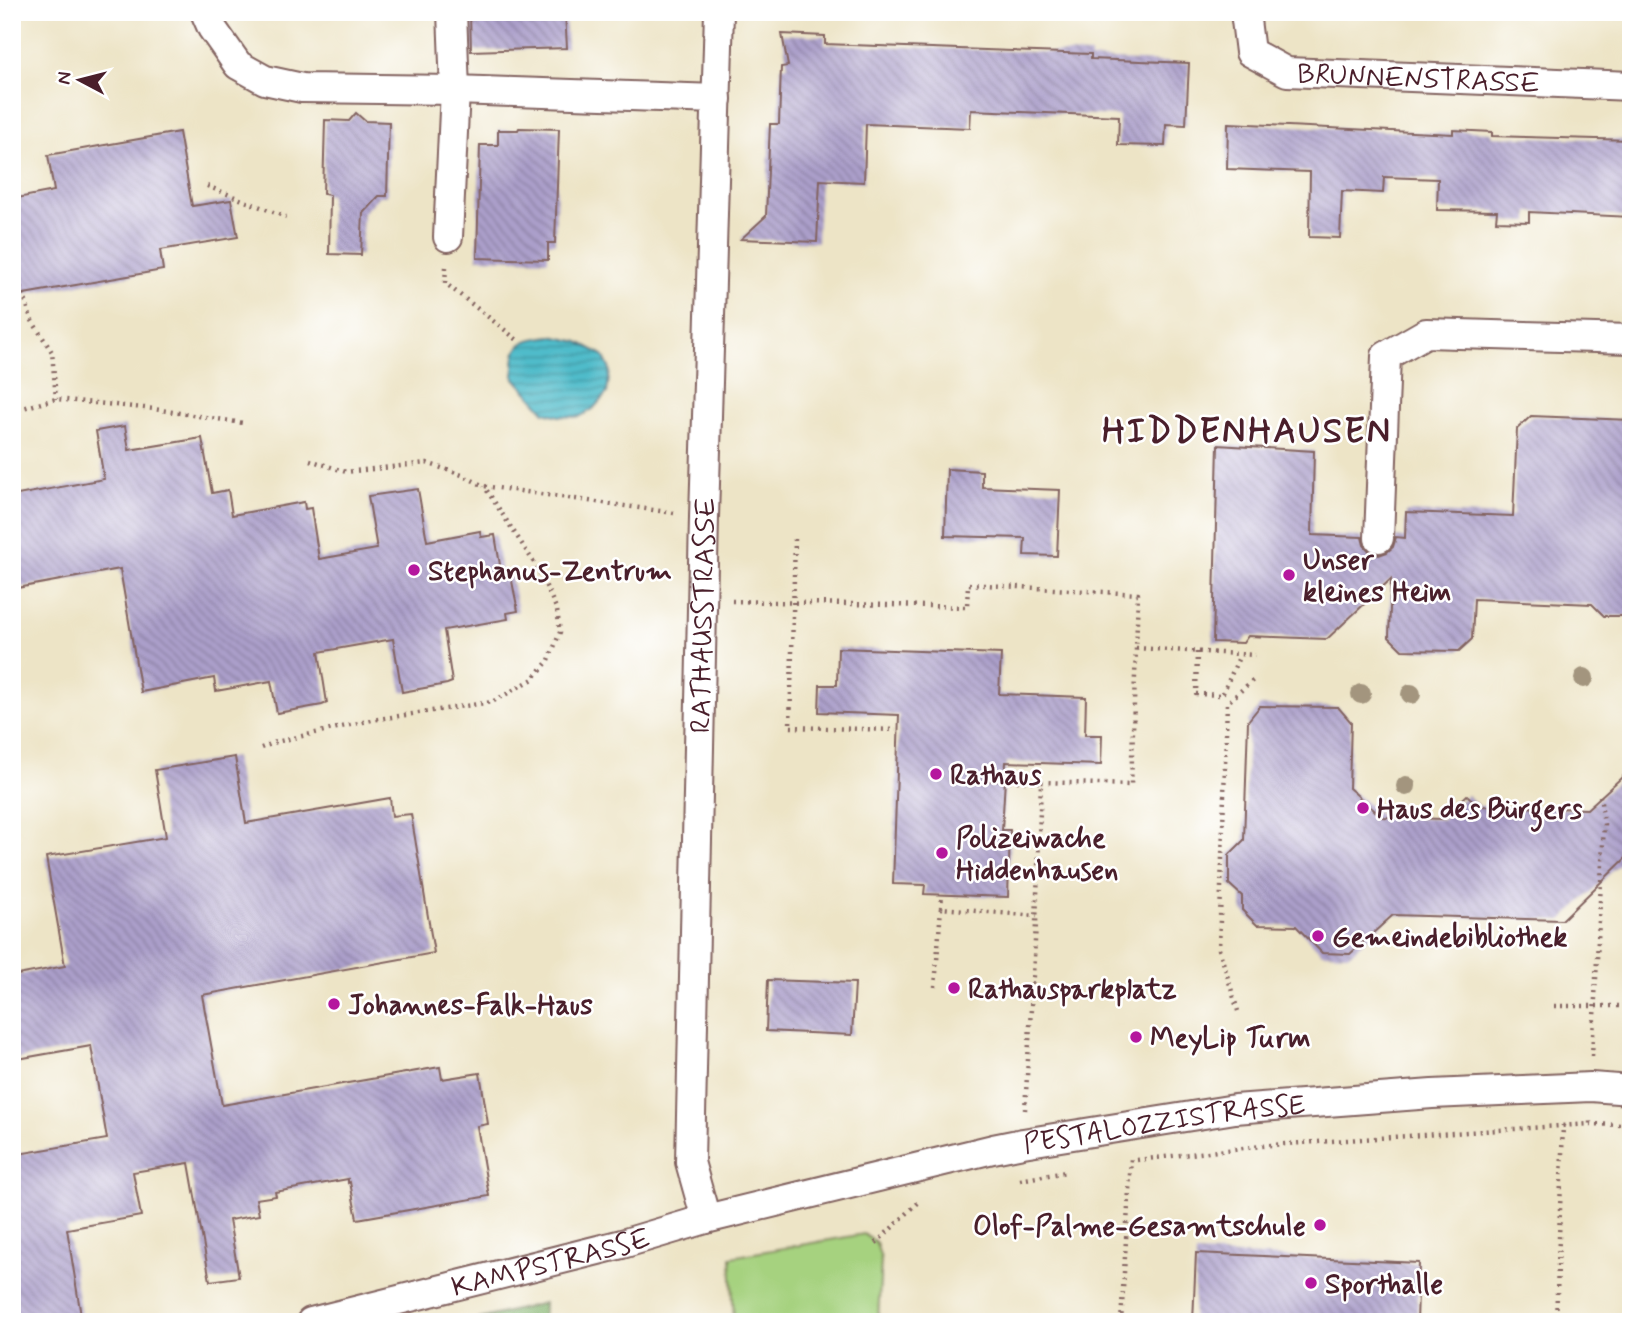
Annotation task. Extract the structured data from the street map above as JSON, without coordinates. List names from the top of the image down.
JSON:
{
  "streets": {
    "street": [
      "BRUNNENSTRASSE",
      "RATHAUSSTRASSE",
      "PESTALOZZISTRASSE",
      "KAMPSTRASSE"
    ]
  },
  "crossings": [
    ["RATHAUSSTRASSE", "PESTALOZZISTRASSE"],
    ["RATHAUSSTRASSE", "KAMPSTRASSE"],
    ["PESTALOZZISTRASSE", "KAMPSTRASSE"]
  ],
  "districts": ["HIDDENHAUSEN"],
  "places": [
    "Stephanus-Zentrum",
    "Unser kleines Heim",
    "Rathaus",
    "Haus des Bürgers",
    "Polizeiwache Hiddenhausen",
    "Gemeindebibliothek",
    "Rathausparkplatz",
    "Johannes-Falk-Haus",
    "MeyLip Turm",
    "Olof-Palme-Gesamtschule",
    "Sporthalle"
  ],
  "north": "left"
}
